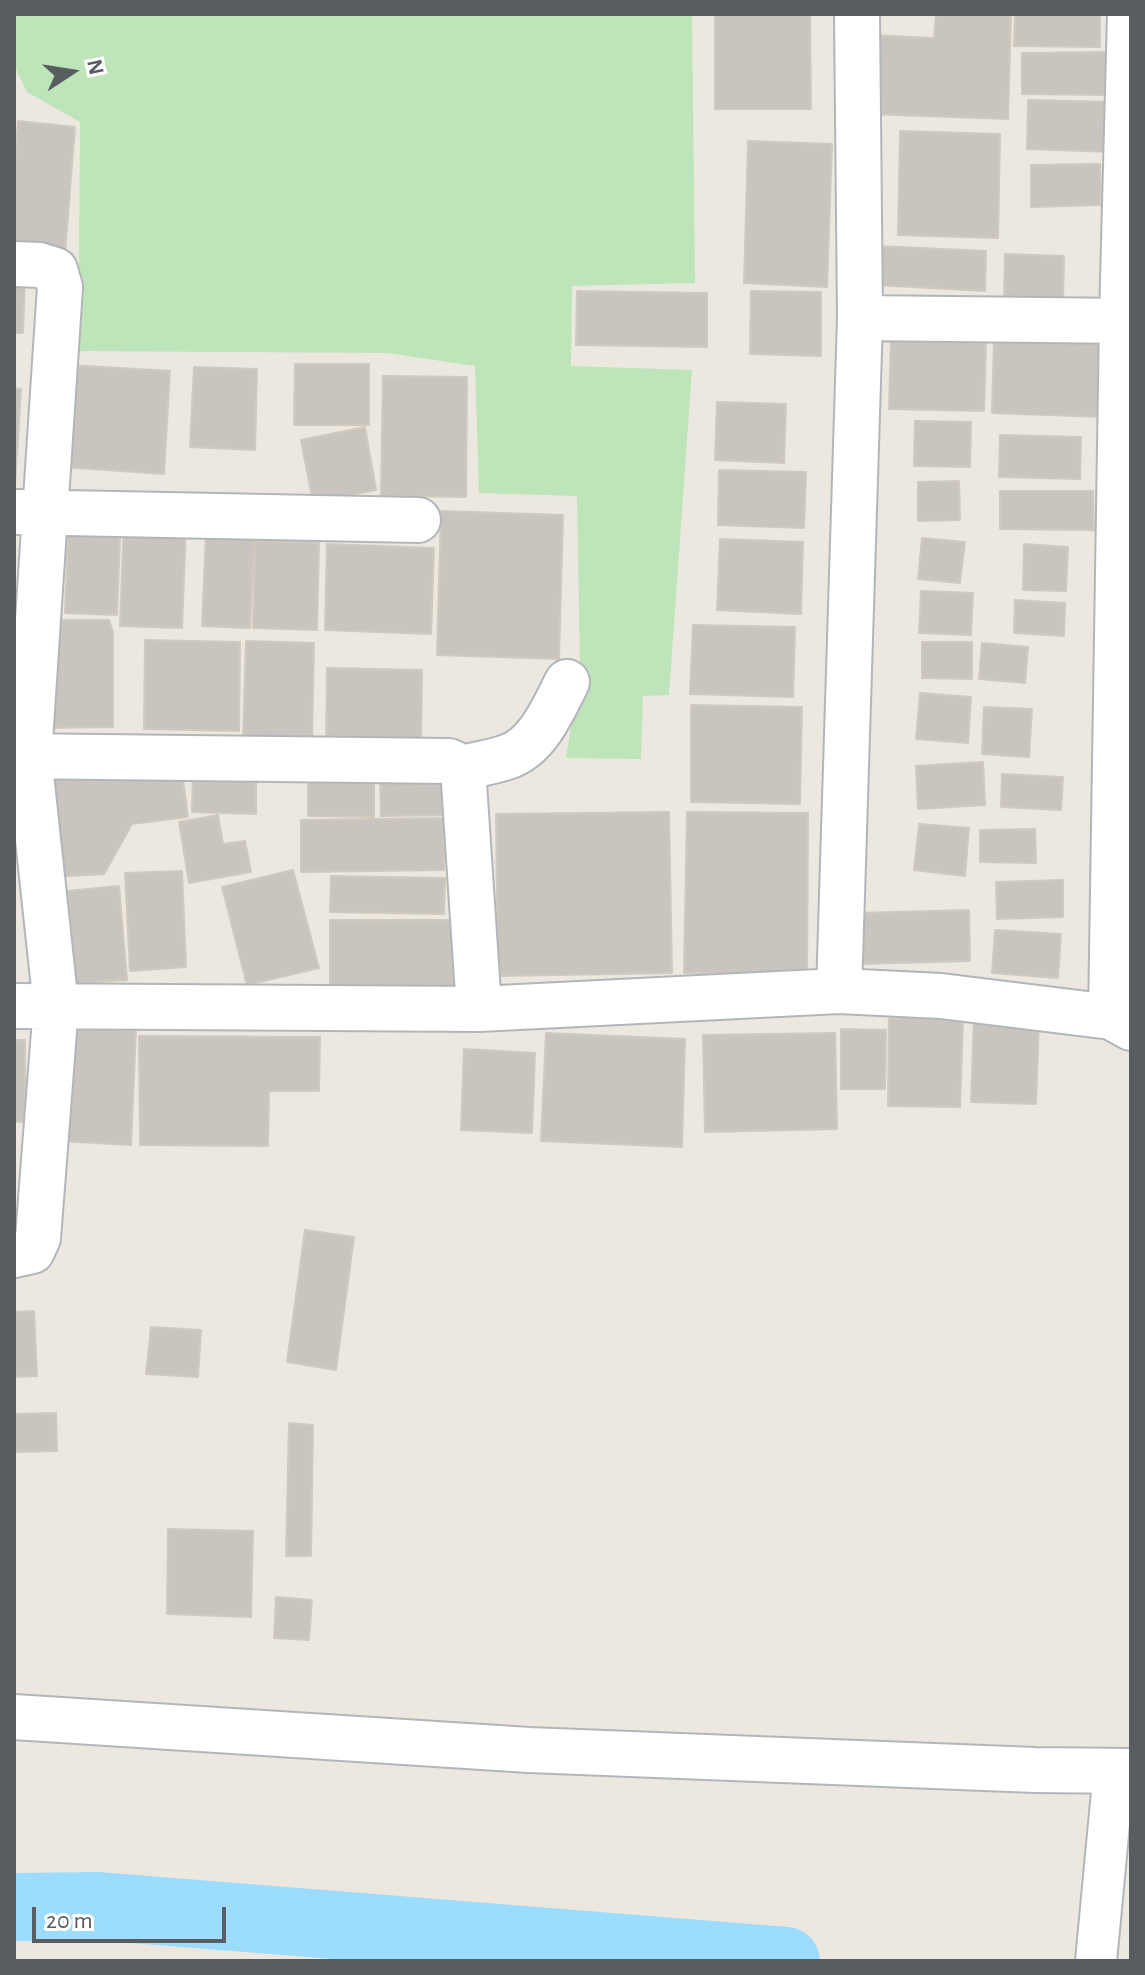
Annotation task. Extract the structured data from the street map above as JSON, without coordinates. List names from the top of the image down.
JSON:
{
  "scale_bar": "20 m",
  "north": "right"
}
